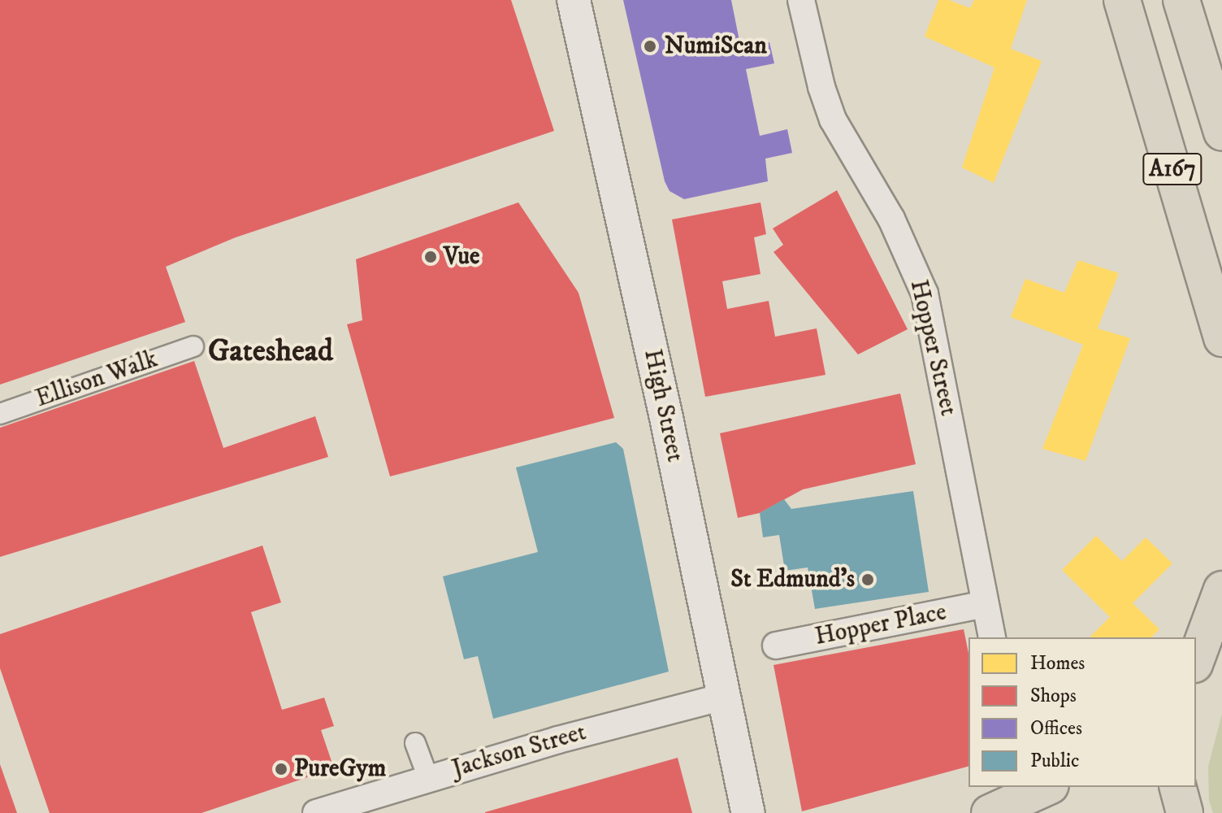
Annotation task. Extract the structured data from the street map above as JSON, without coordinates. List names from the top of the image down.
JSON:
{
  "streets": {
    "highway": ["A167"],
    "street": [
      "Hopper Street",
      "Ellison Walk",
      "High Street",
      "Hopper Place",
      "Jackson Street"
    ]
  },
  "crossings": [
    ["Hopper Street", "Hopper Place"],
    ["High Street", "Jackson Street"]
  ],
  "districts": ["Gateshead"],
  "places": [
    "NumiScan",
    "Vue",
    "St Edmund's",
    "PureGym"
  ],
  "legend": [
    "Homes",
    "Shops",
    "Offices",
    "Public"
  ]
}
